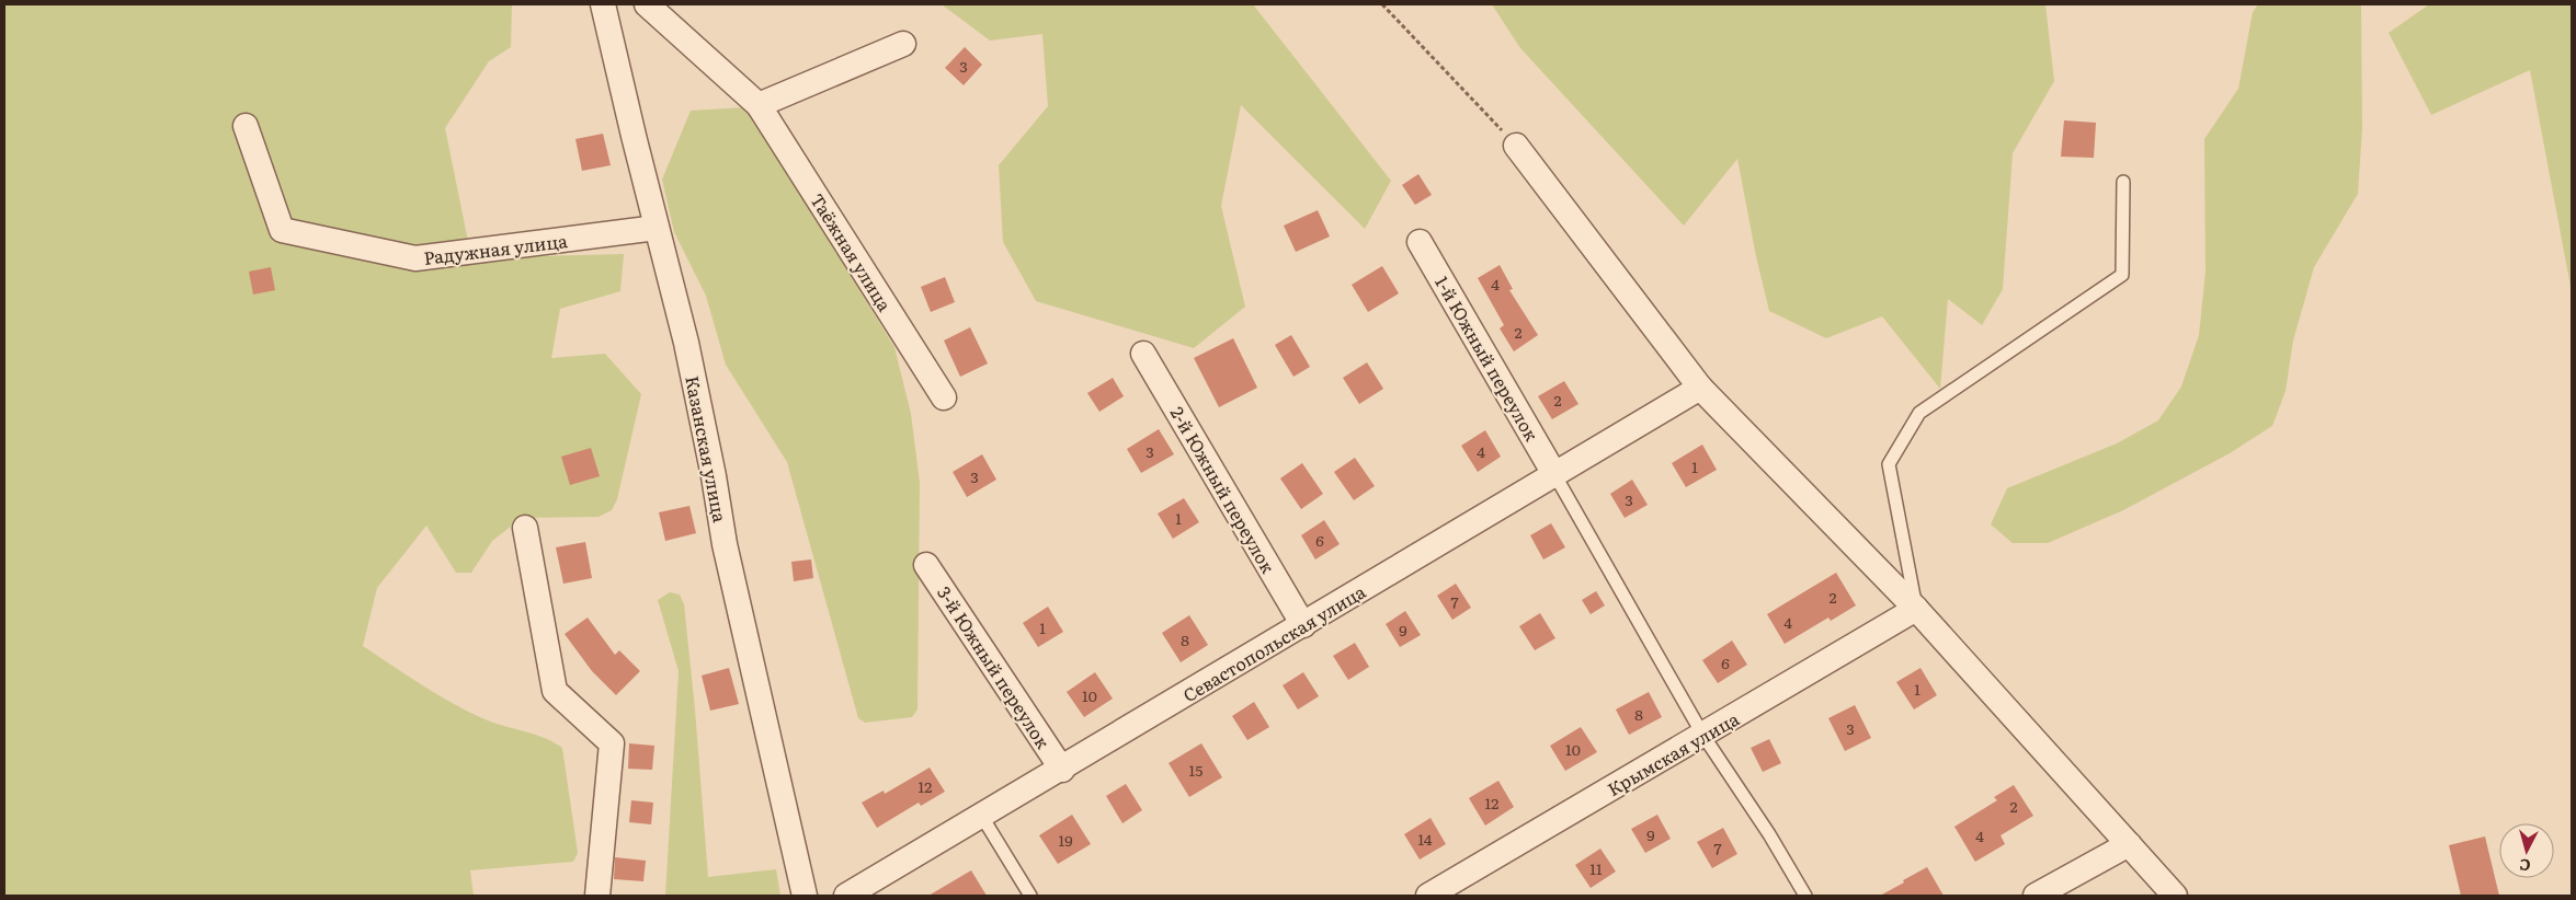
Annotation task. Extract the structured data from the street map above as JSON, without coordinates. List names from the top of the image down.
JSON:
{
  "streets": {
    "street": [
      "Радужная улица",
      "Таёжная улица",
      "1-й Южный переулок",
      "Казанская улица",
      "2-й Южный переулок",
      "Севастопольская улица",
      "3-й Южный переулок",
      "Крымская улица"
    ]
  },
  "crossings": [
    ["Радужная улица", "Казанская улица"],
    ["1-й Южный переулок", "Севастопольская улица"],
    ["2-й Южный переулок", "Севастопольская улица"],
    ["Севастопольская улица", "3-й Южный переулок"]
  ],
  "house_numbers": [
    "3",
    "4",
    "2",
    "2",
    "3",
    "4",
    "1",
    "3",
    "3",
    "1",
    "6",
    "2",
    "7",
    "4",
    "1",
    "9",
    "8",
    "6",
    "1",
    "10",
    "8",
    "3",
    "10",
    "15",
    "12",
    "12",
    "2",
    "9",
    "4",
    "14",
    "19",
    "7",
    "11"
  ],
  "north": "bottom"
}
